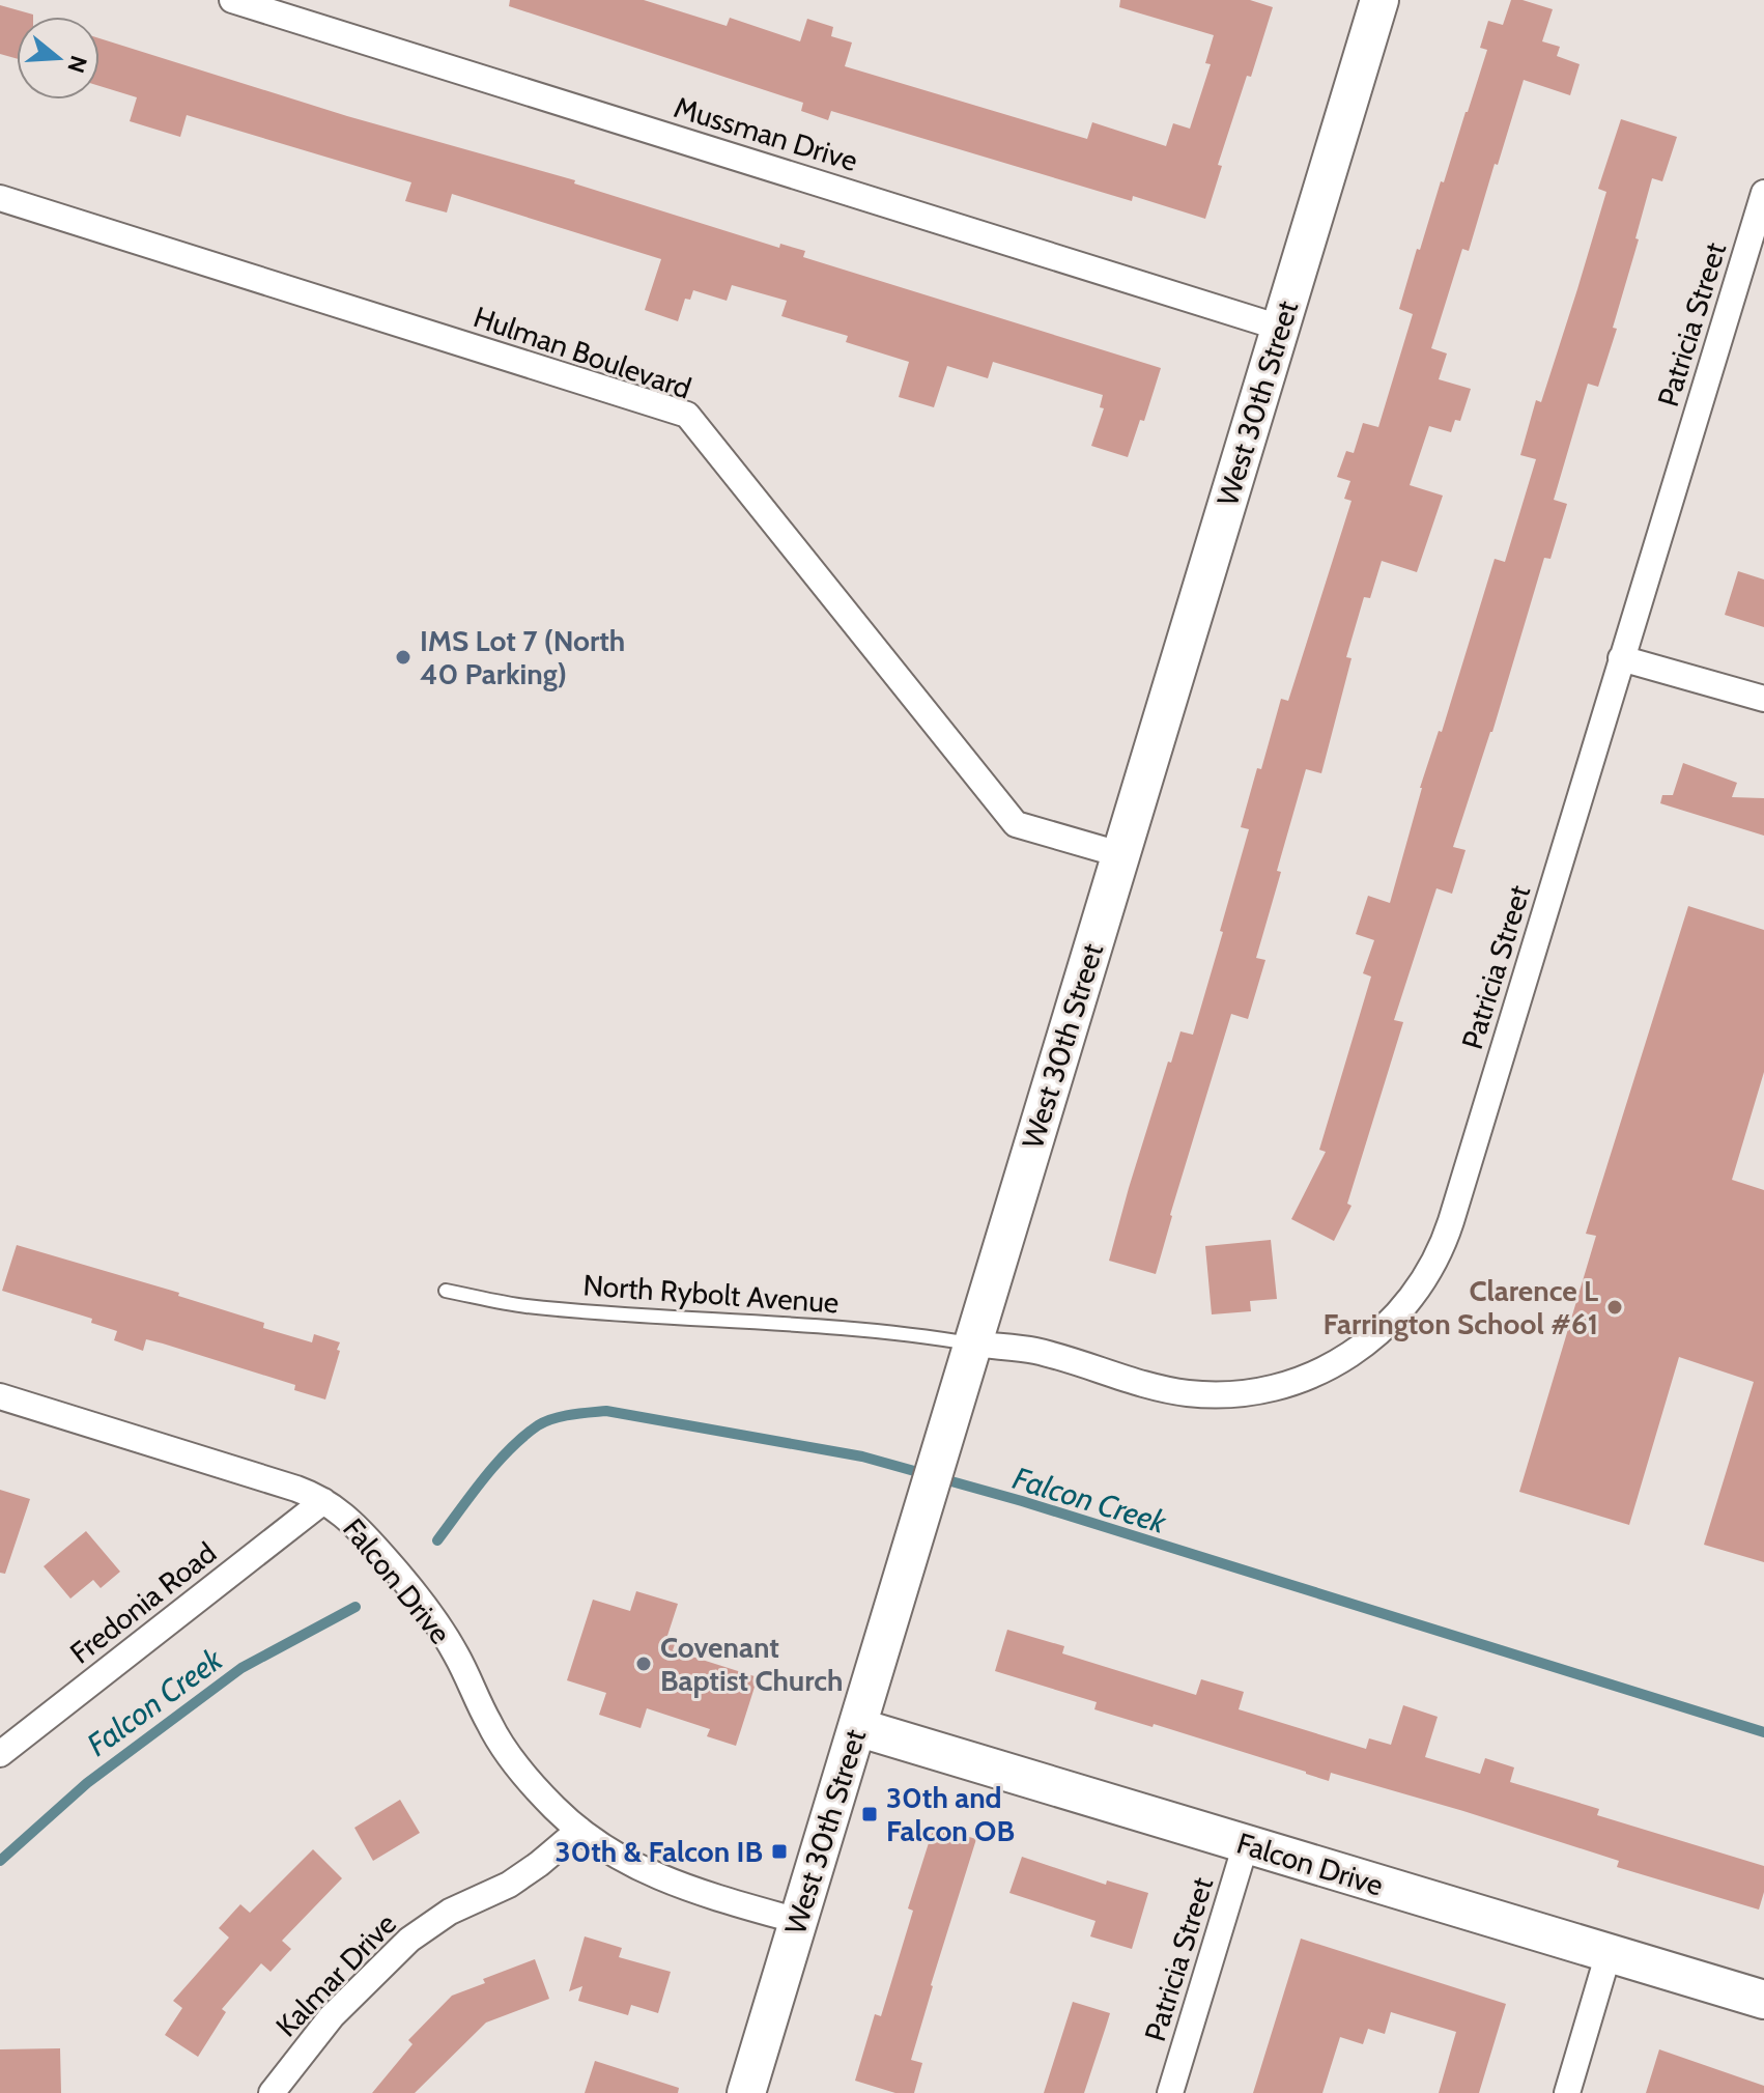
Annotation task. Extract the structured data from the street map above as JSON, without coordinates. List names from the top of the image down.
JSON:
{
  "streets": {
    "main road": ["West 30th Street", "Falcon Drive"],
    "street": [
      "Mussman Drive",
      "Patricia Street",
      "Hulman Boulevard",
      "Fredonia Road",
      "Kalmar Drive"
    ],
    "lane": ["North Rybolt Avenue"]
  },
  "crossings": [
    ["Mussman Drive", "West 30th Street"],
    ["Patricia Street", "West 30th Street"],
    ["Patricia Street", "North Rybolt Avenue"],
    ["Patricia Street", "Falcon Drive"],
    ["Hulman Boulevard", "West 30th Street"],
    ["West 30th Street", "North Rybolt Avenue"],
    ["West 30th Street", "Falcon Drive"],
    ["Falcon Drive", "Fredonia Road"],
    ["Falcon Drive", "Kalmar Drive"]
  ],
  "water": ["Falcon Creek"],
  "places": {
    "other": ["IMS Lot 7 (North 40 Parking)", "Clarence L Farrington School #61", "Covenant Baptist Church"],
    "transit": ["30th and Falcon OB", "30th & Falcon IB"]
  },
  "north": "right"
}
